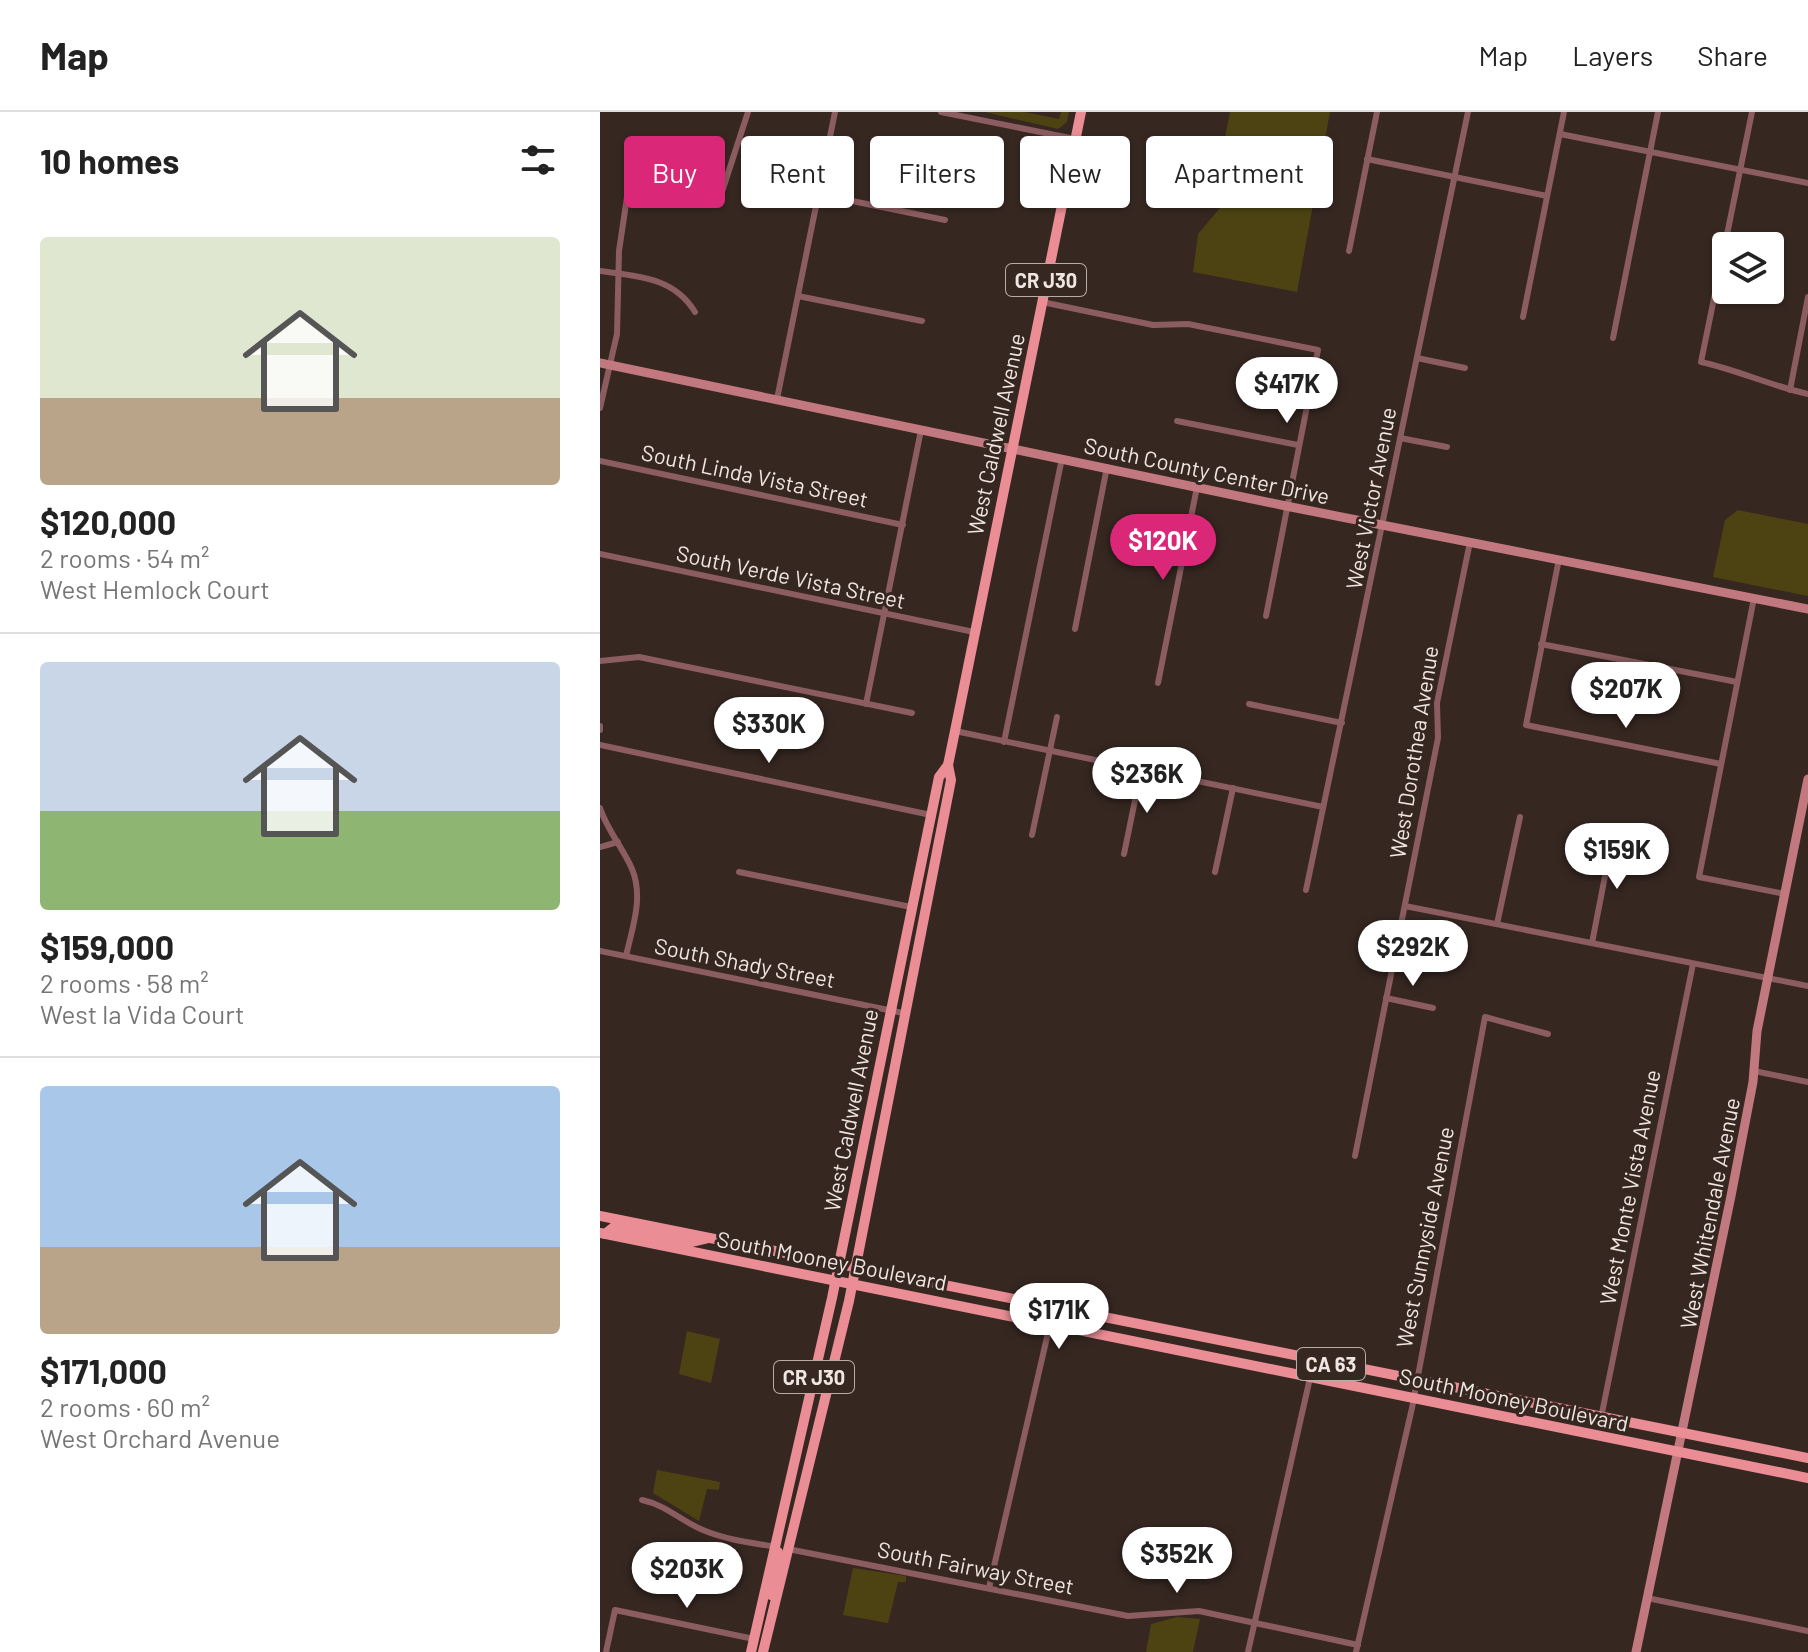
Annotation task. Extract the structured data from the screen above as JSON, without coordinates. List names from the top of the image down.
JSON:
{
  "streets": {
    "main road": [
      "CR J30",
      "West Caldwell Avenue",
      "South Mooney Boulevard",
      "CA 63"
    ],
    "street": [
      "South County Center Drive",
      "South Linda Vista Street",
      "West Victor Avenue",
      "South Verde Vista Street",
      "West Dorothea Avenue",
      "South Shady Street",
      "West Monte Vista Avenue",
      "West Whitendale Avenue",
      "West Sunnyside Avenue",
      "South Fairway Street"
    ]
  },
  "crossings": [
    ["West Caldwell Avenue", "South County Center Drive"],
    ["West Caldwell Avenue", "South Verde Vista Street"],
    ["West Caldwell Avenue", "South Shady Street"],
    ["West Caldwell Avenue", "South Mooney Boulevard"],
    ["West Caldwell Avenue", "South Fairway Street"],
    ["South County Center Drive", "West Victor Avenue"],
    ["South County Center Drive", "West Dorothea Avenue"],
    ["West Monte Vista Avenue", "South Mooney Boulevard"],
    ["West Whitendale Avenue", "South Mooney Boulevard"],
    ["West Sunnyside Avenue", "South Mooney Boulevard"],
    ["West Sunnyside Avenue", "South Fairway Street"]
  ],
  "page": {
    "header": "Map",
    "nav": ["Map", "Layers", "Share"],
    "heading": "10 homes",
    "chip": [
      "Buy",
      "Rent",
      "Filters",
      "New",
      "Apartment"
    ],
    "list": [
      {
        "name": "$120,000",
        "note": "2 rooms · 54 m² · West Hemlock Court"
      },
      {
        "name": "$159,000",
        "note": "2 rooms · 58 m² · West la Vida Court"
      },
      {
        "name": "$171,000",
        "note": "2 rooms · 60 m² · West Orchard Avenue"
      }
    ],
    "price": [
      "$417K",
      "$120K",
      "$207K",
      "$330K",
      "$236K",
      "$159K",
      "$292K",
      "$171K",
      "$352K",
      "$203K"
    ]
  }
}
